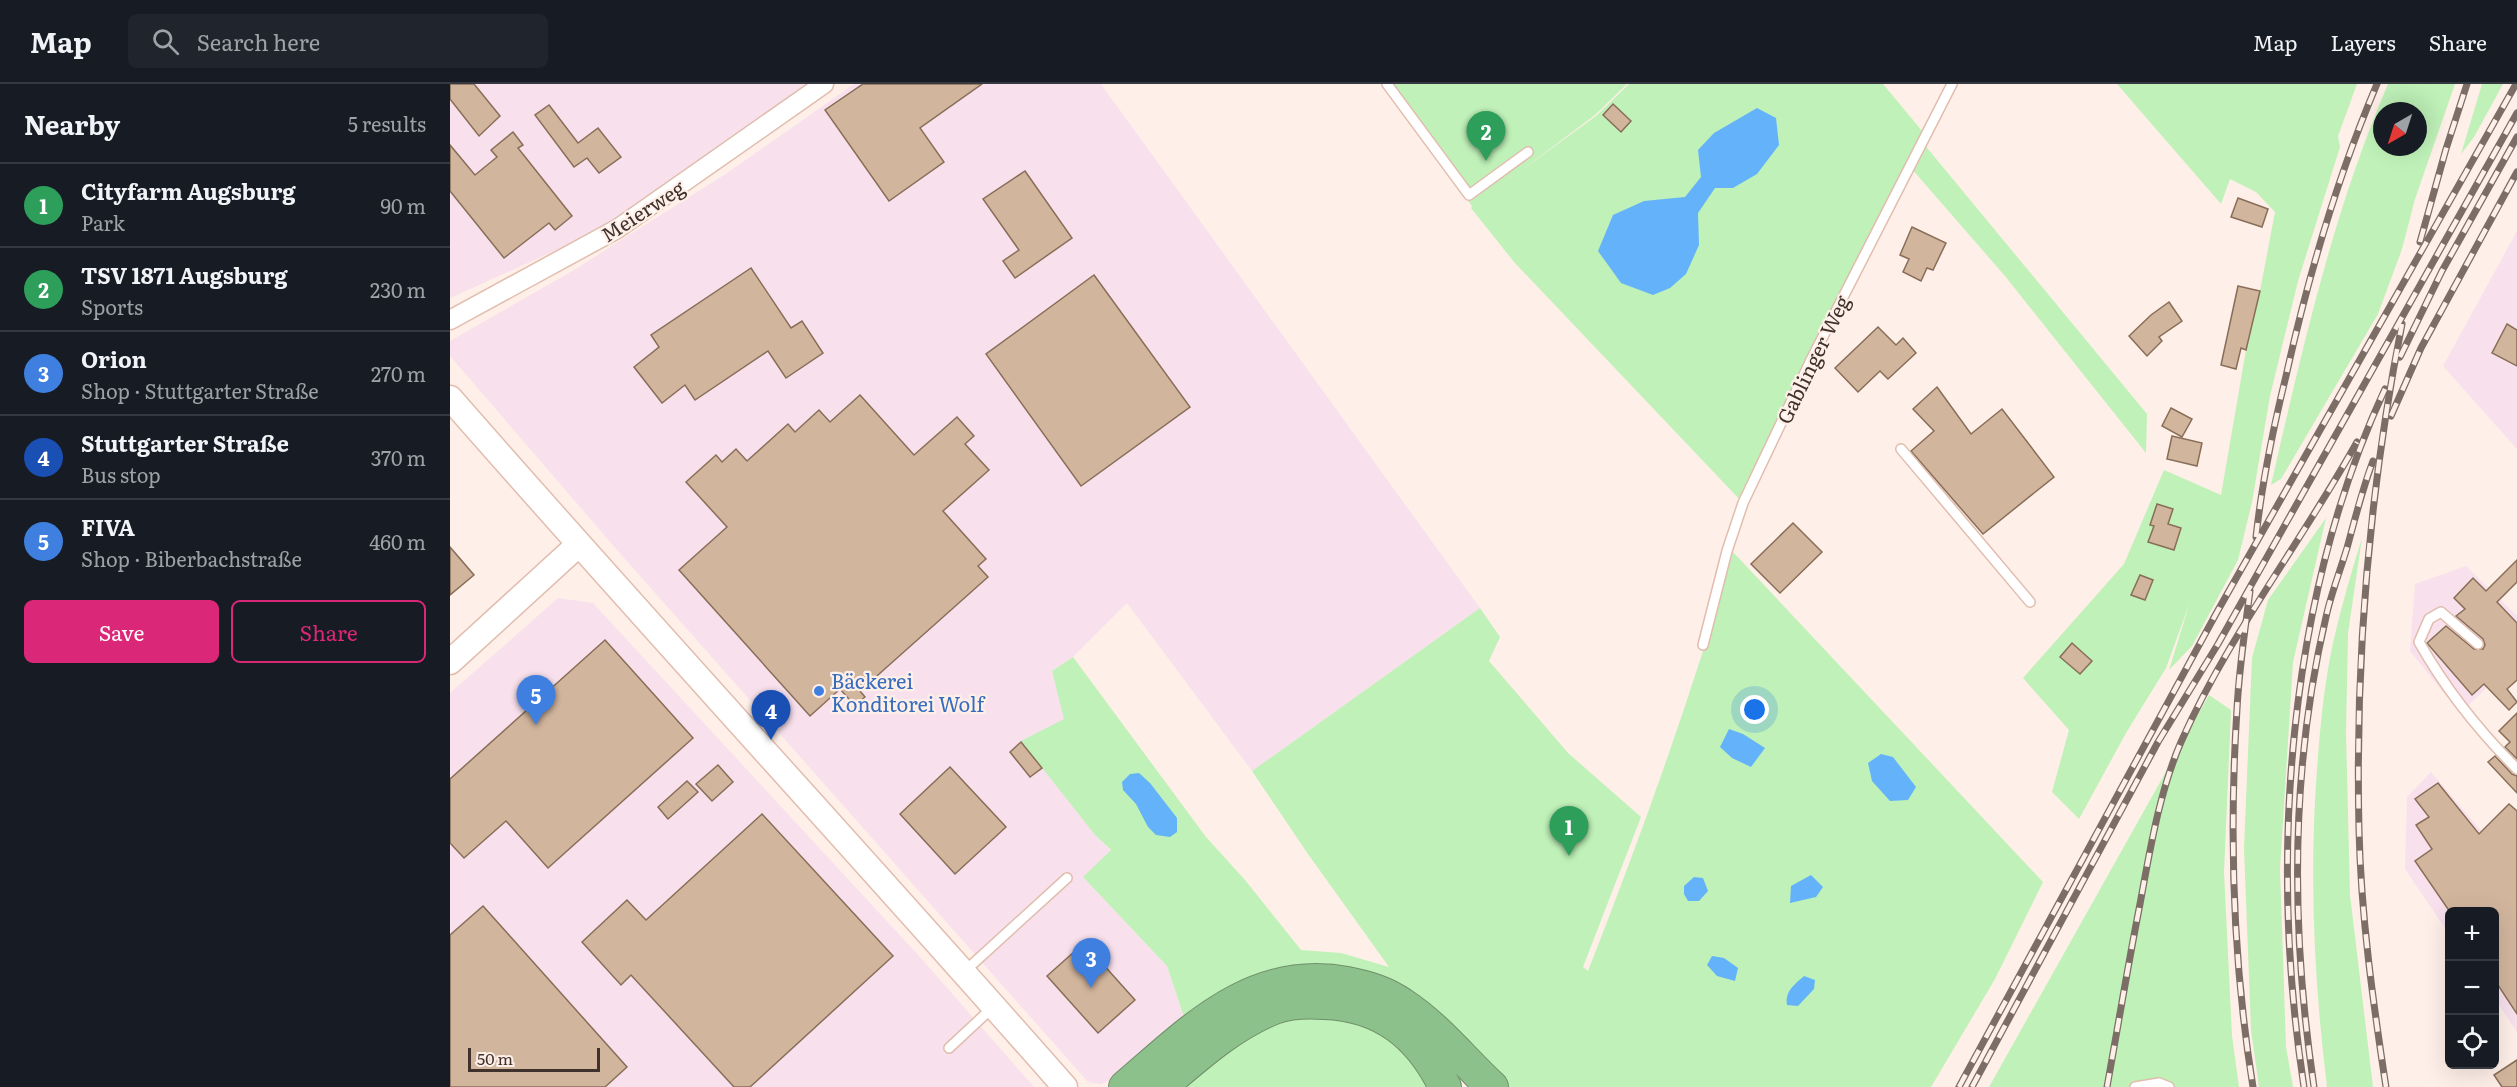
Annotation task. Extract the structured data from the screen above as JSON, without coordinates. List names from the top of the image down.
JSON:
{
  "streets": {
    "street": ["Meierweg"],
    "lane": ["Gablinger Weg"]
  },
  "places": ["Bäckerei Konditorei Wolf"],
  "scale_bar": "50 m",
  "north": "bottom left",
  "page": {
    "header": "Map",
    "search": "Search here",
    "nav": ["Map", "Layers", "Share"],
    "heading": ["Nearby", "5 results"],
    "pins": [
      "2",
      "5",
      "4",
      "1",
      "3"
    ],
    "list": [
      {
        "mark": "1",
        "name": "Cityfarm Augsburg",
        "note": "Park",
        "value": "90 m"
      },
      {
        "mark": "2",
        "name": "TSV 1871 Augsburg",
        "note": "Sports",
        "value": "230 m"
      },
      {
        "mark": "3",
        "name": "Orion",
        "note": "Shop · Stuttgarter Straße",
        "value": "270 m"
      },
      {
        "mark": "4",
        "name": "Stuttgarter Straße",
        "note": "Bus stop",
        "value": "370 m"
      },
      {
        "mark": "5",
        "name": "FIVA",
        "note": "Shop · Biberbachstraße",
        "value": "460 m"
      }
    ],
    "buttons": ["Save", "Share"],
    "map_buttons": ["+", "−"],
    "scale": "50 m"
  }
}
